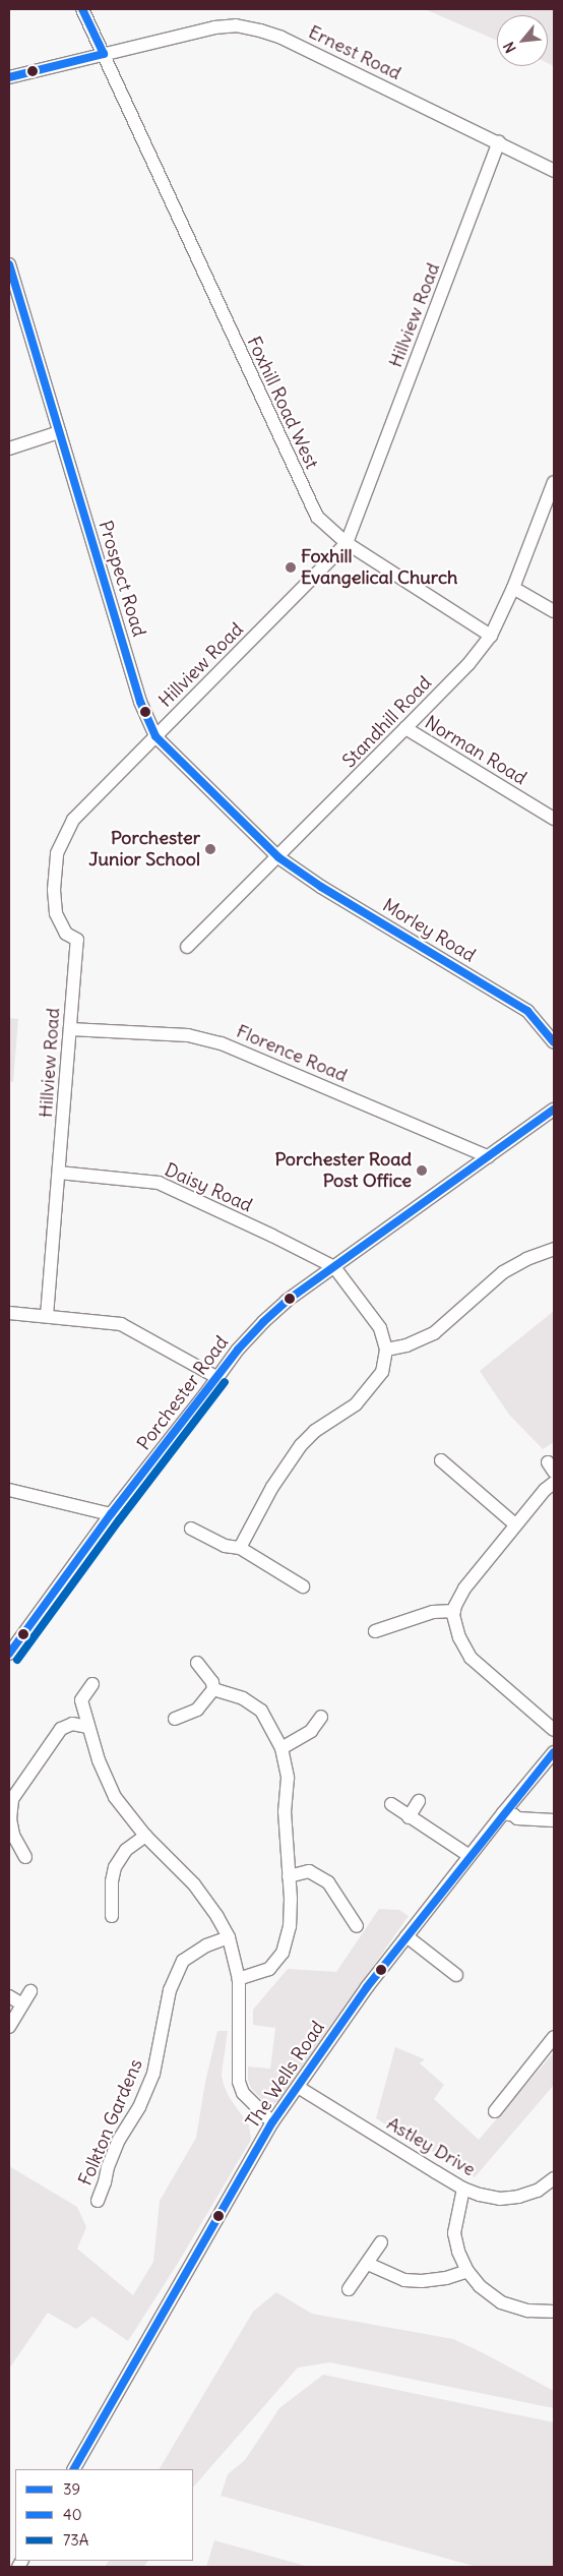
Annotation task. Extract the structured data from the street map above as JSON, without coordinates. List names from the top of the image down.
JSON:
{
  "streets": {
    "street": [
      "Ernest Road",
      "Hillview Road",
      "Foxhill Road West",
      "Prospect Road",
      "Standhill Road",
      "Norman Road",
      "Morley Road",
      "Florence Road",
      "Daisy Road",
      "Porchester Road",
      "The Wells Road",
      "Folkton Gardens",
      "Astley Drive"
    ]
  },
  "crossings": [
    ["Ernest Road", "Hillview Road"],
    ["Ernest Road", "Foxhill Road West"],
    ["Hillview Road", "Foxhill Road West"],
    ["Hillview Road", "Prospect Road"],
    ["Hillview Road", "Florence Road"],
    ["Hillview Road", "Daisy Road"],
    ["Foxhill Road West", "Standhill Road"],
    ["Prospect Road", "Standhill Road"],
    ["Prospect Road", "Morley Road"],
    ["Standhill Road", "Norman Road"],
    ["Standhill Road", "Morley Road"],
    ["Florence Road", "Porchester Road"],
    ["Daisy Road", "Porchester Road"],
    ["The Wells Road", "Astley Drive"]
  ],
  "places": ["Foxhill Evangelical Church", "Porchester Junior School", "Porchester Road Post Office"],
  "lines": ["transit line 39", "transit line 73A", "transit line 40"],
  "legend": ["39", "40", "73A"],
  "north": "bottom left"
}
